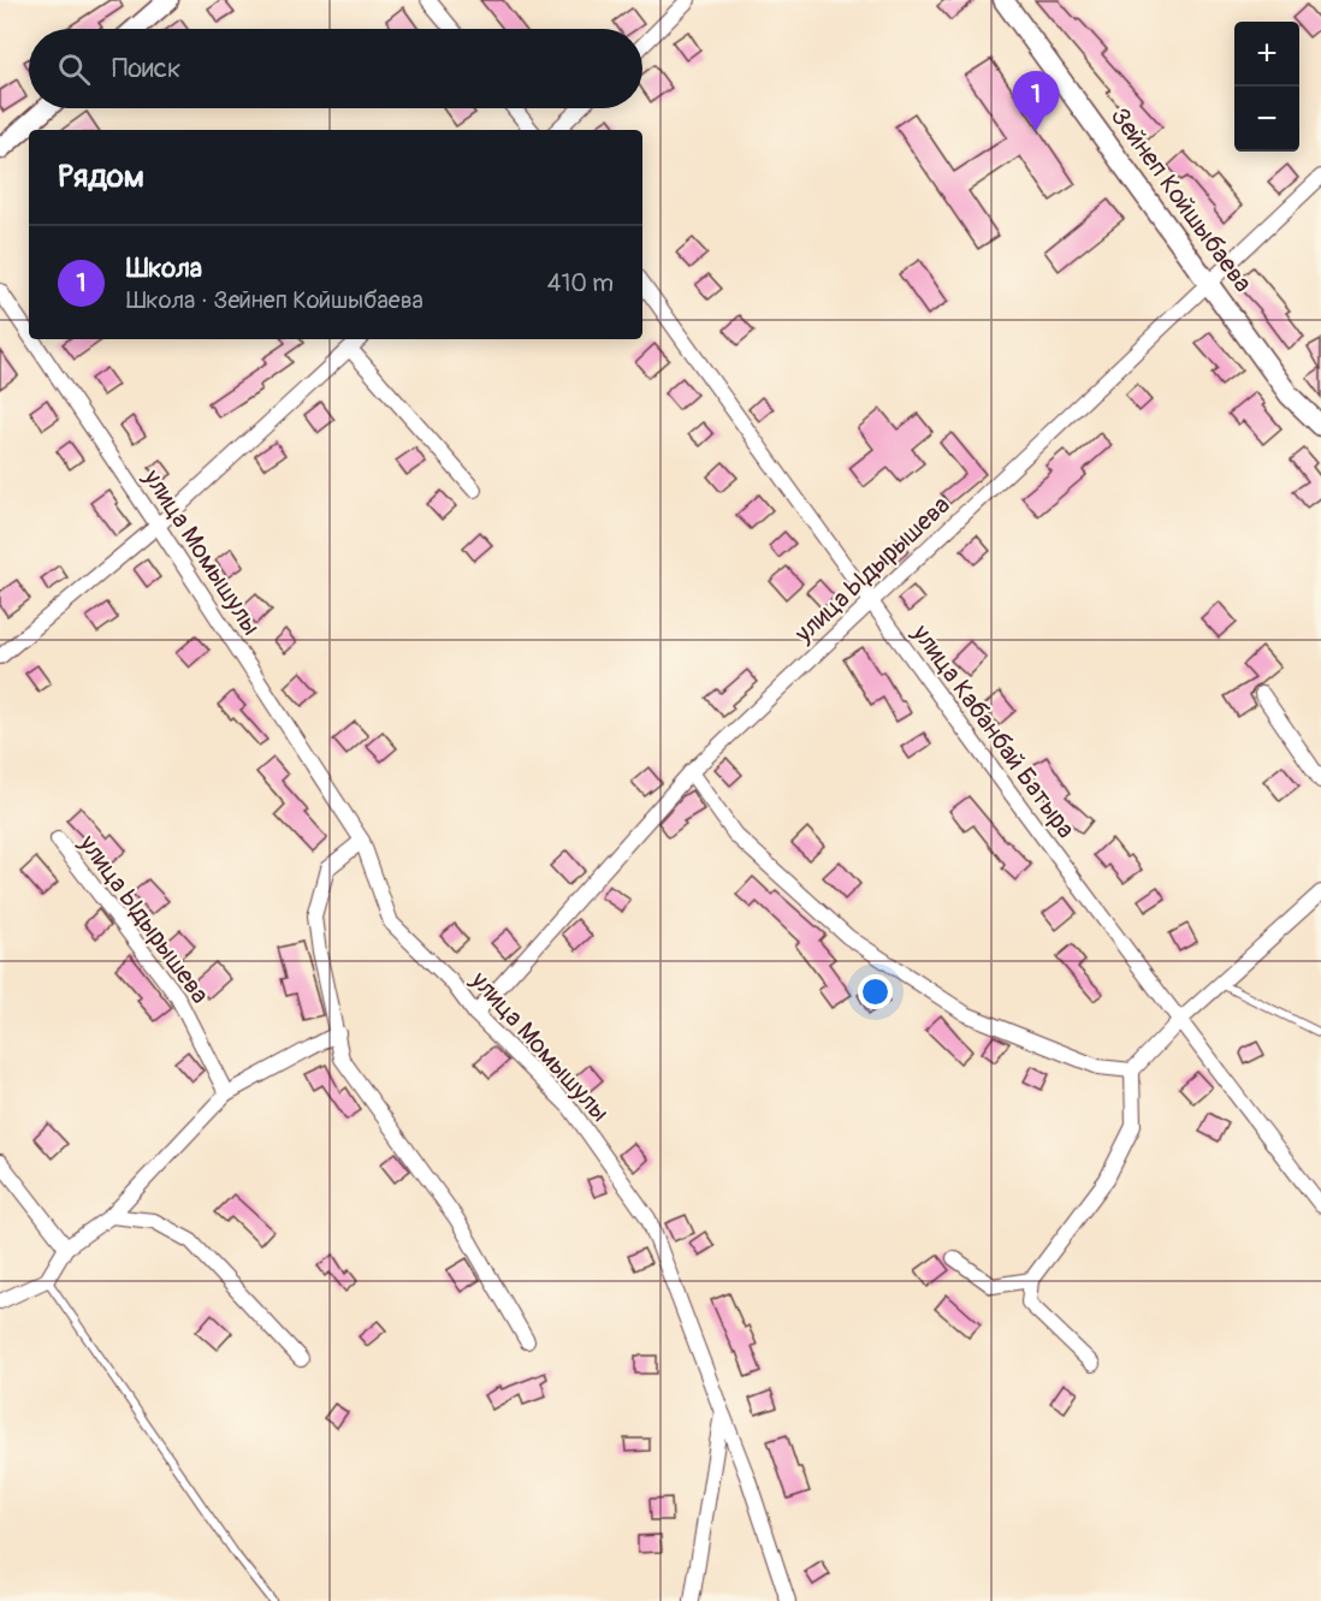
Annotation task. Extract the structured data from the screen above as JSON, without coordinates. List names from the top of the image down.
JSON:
{
  "streets": {
    "street": [
      "Зейнеп Койшыбаева",
      "улица Момышулы",
      "улица Ыдырышева",
      "улица Кабанбай Батыра"
    ]
  },
  "crossings": [
    ["Зейнеп Койшыбаева", "улица Ыдырышева"],
    ["улица Момышулы", "улица Ыдырышева"],
    ["улица Ыдырышева", "улица Кабанбай Батыра"]
  ],
  "page": {
    "map_buttons": ["+", "−"],
    "search": "Поиск",
    "pins": "1",
    "heading": "Рядом",
    "list": [
      {
        "mark": "1",
        "name": "Школа",
        "note": "Школа · Зейнеп Койшыбаева",
        "value": "410 m"
      }
    ]
  }
}
